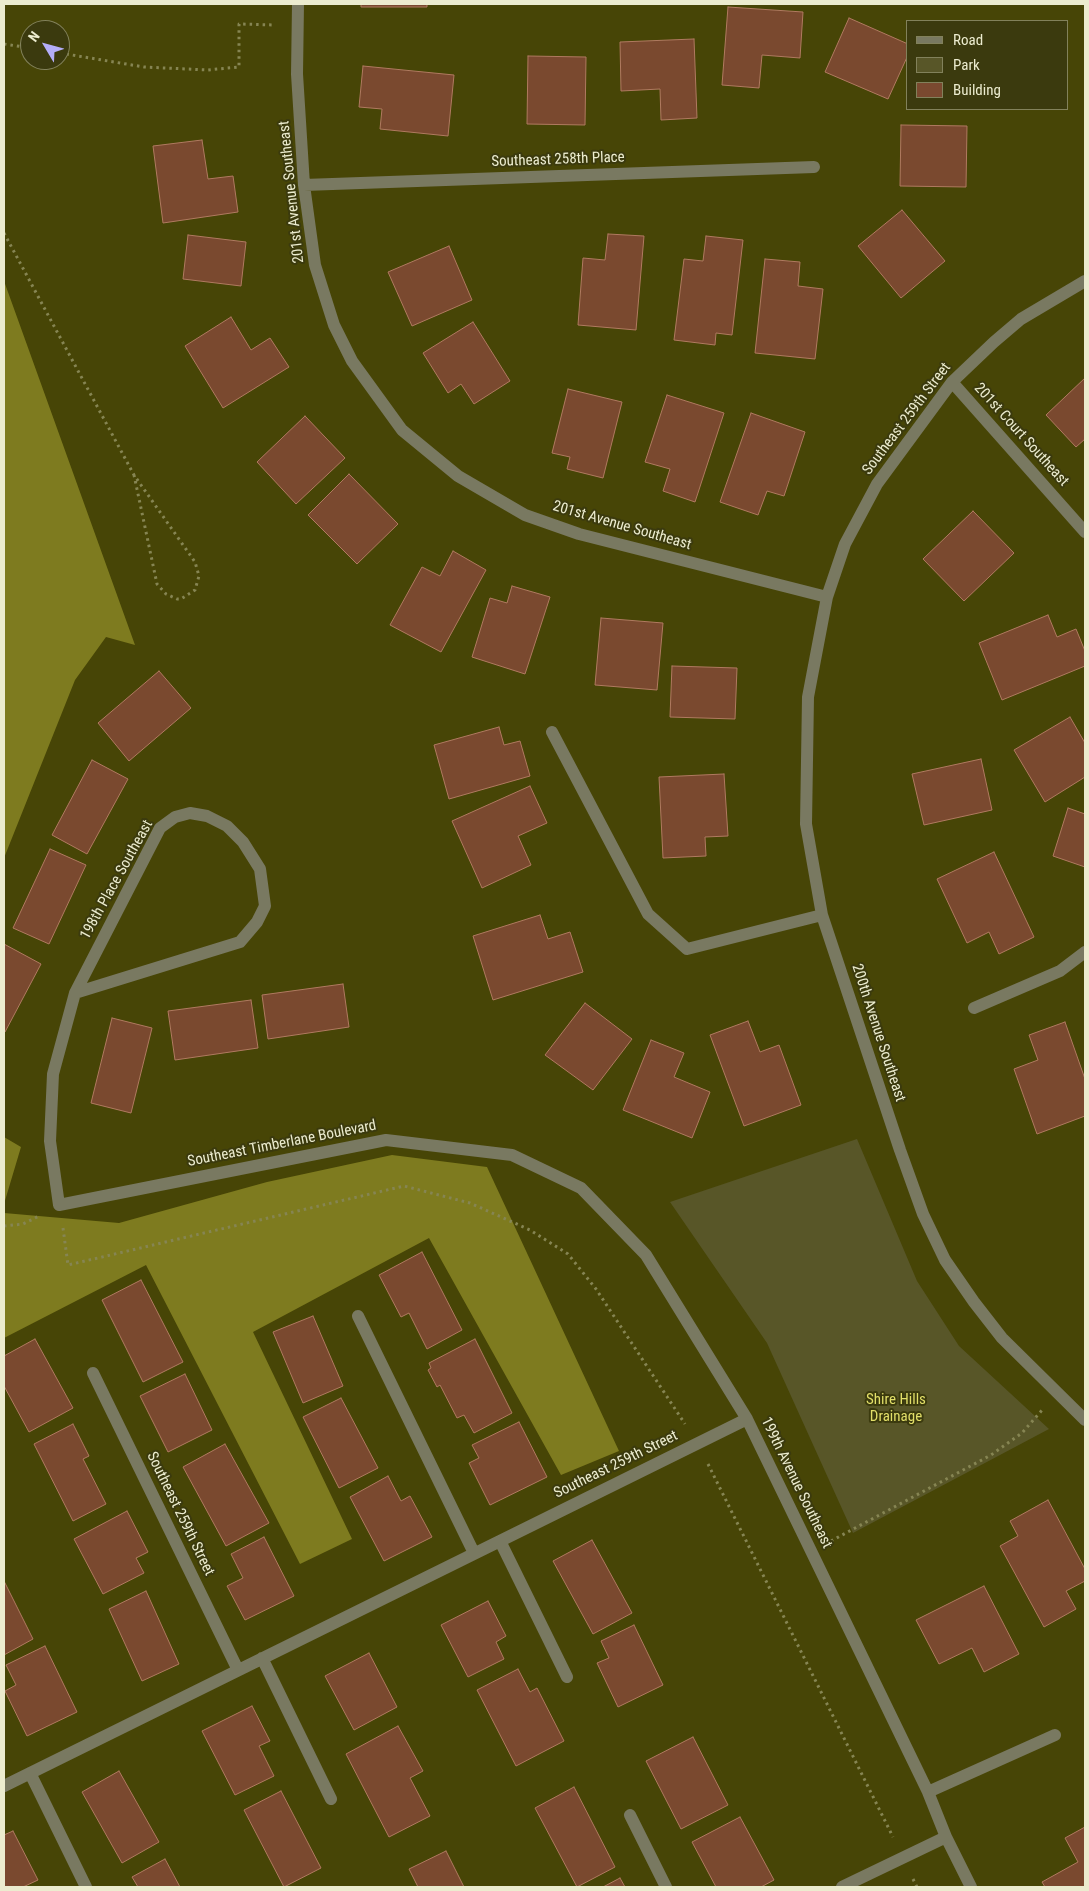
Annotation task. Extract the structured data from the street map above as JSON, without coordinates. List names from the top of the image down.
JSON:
{
  "streets": {
    "street": [
      "Southeast 258th Place",
      "201st Avenue Southeast",
      "Southeast 259th Street",
      "201st Court Southeast",
      "198th Place Southeast",
      "200th Avenue Southeast",
      "Southeast Timberlane Boulevard",
      "199th Avenue Southeast"
    ]
  },
  "crossings": [
    ["Southeast 258th Place", "201st Avenue Southeast"],
    ["201st Avenue Southeast", "Southeast 259th Street"],
    ["201st Avenue Southeast", "200th Avenue Southeast"],
    ["Southeast 259th Street", "201st Court Southeast"],
    ["Southeast 259th Street", "200th Avenue Southeast"],
    ["Southeast 259th Street", "199th Avenue Southeast"],
    ["198th Place Southeast", "Southeast Timberlane Boulevard"],
    ["Southeast Timberlane Boulevard", "199th Avenue Southeast"]
  ],
  "parks": ["Shire Hills Drainage"],
  "legend": ["Road", "Park", "Building"],
  "north": "top left"
}
